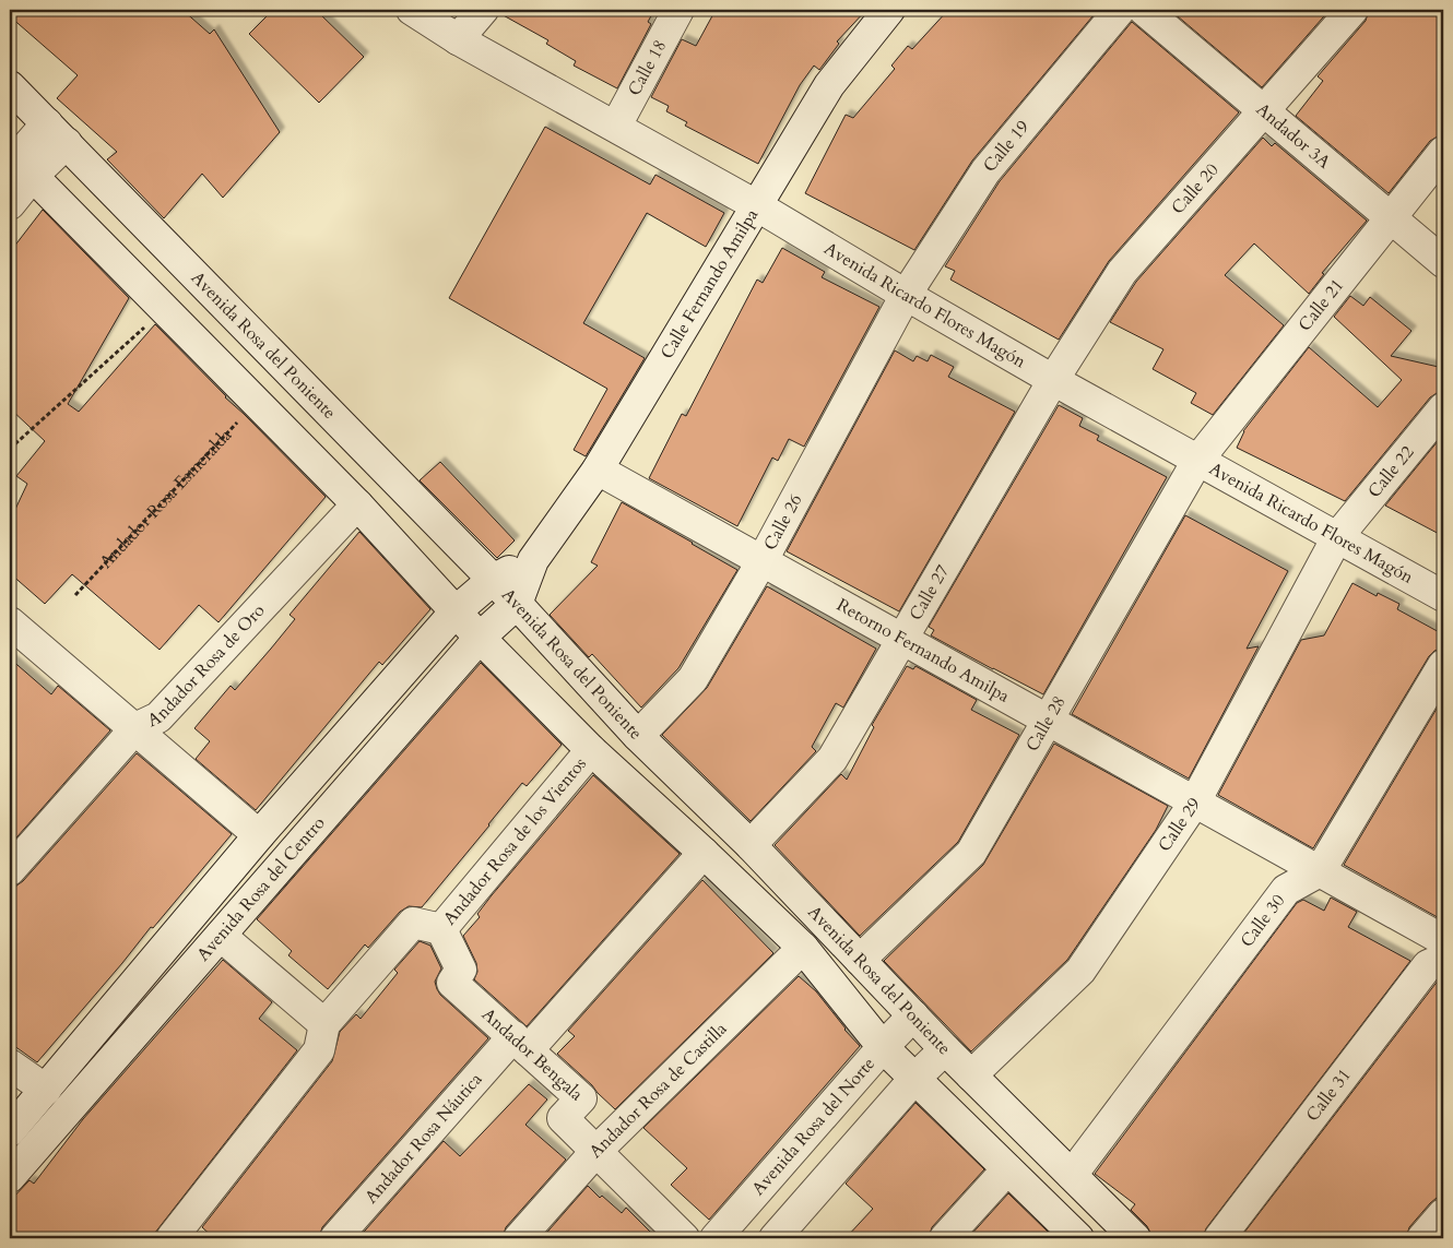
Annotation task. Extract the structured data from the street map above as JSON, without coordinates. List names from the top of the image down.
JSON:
{
  "streets": {
    "street": [
      "Calle 18",
      "Andador 3A",
      "Calle 19",
      "Calle 20",
      "Calle Fernando Amilpa",
      "Avenida Ricardo Flores Magón",
      "Calle 21",
      "Avenida Rosa del Poniente",
      "Calle 22",
      "Calle 26",
      "Calle 27",
      "Retorno Fernando Amilpa",
      "Andador Rosa de Oro",
      "Calle 28",
      "Calle 29",
      "Andador Rosa de los Vientos",
      "Avenida Rosa del Centro",
      "Calle 30",
      "Andador Bengala",
      "Andador Rosa de Castilla",
      "Calle 31",
      "Avenida Rosa del Norte",
      "Andador Rosa Náutica"
    ],
    "path": ["Andador Rosa Esmeralda"]
  },
  "crossings": [
    ["Calle 18", "Avenida Ricardo Flores Magón"],
    ["Andador 3A", "Calle 20"],
    ["Andador 3A", "Calle 21"],
    ["Calle 19", "Avenida Ricardo Flores Magón"],
    ["Calle 19", "Calle 26"],
    ["Calle 20", "Avenida Ricardo Flores Magón"],
    ["Calle 20", "Calle 27"],
    ["Calle Fernando Amilpa", "Avenida Ricardo Flores Magón"],
    ["Calle Fernando Amilpa", "Avenida Rosa del Poniente"],
    ["Calle Fernando Amilpa", "Retorno Fernando Amilpa"],
    ["Calle Fernando Amilpa", "Avenida Rosa del Centro"],
    ["Avenida Ricardo Flores Magón", "Calle 21"],
    ["Avenida Ricardo Flores Magón", "Calle 22"],
    ["Avenida Ricardo Flores Magón", "Calle 26"],
    ["Avenida Ricardo Flores Magón", "Calle 27"],
    ["Avenida Ricardo Flores Magón", "Calle 28"],
    ["Avenida Ricardo Flores Magón", "Calle 29"],
    ["Calle 21", "Calle 28"],
    ["Avenida Rosa del Poniente", "Andador Rosa Esmeralda"],
    ["Avenida Rosa del Poniente", "Calle 26"],
    ["Avenida Rosa del Poniente", "Calle 27"],
    ["Avenida Rosa del Poniente", "Andador Rosa de Oro"],
    ["Avenida Rosa del Poniente", "Calle 28"],
    ["Avenida Rosa del Poniente", "Calle 29"],
    ["Avenida Rosa del Poniente", "Andador Rosa de los Vientos"],
    ["Avenida Rosa del Poniente", "Avenida Rosa del Centro"],
    ["Avenida Rosa del Poniente", "Calle 30"],
    ["Avenida Rosa del Poniente", "Andador Rosa de Castilla"],
    ["Avenida Rosa del Poniente", "Avenida Rosa del Norte"],
    ["Avenida Rosa del Poniente", "Andador Rosa Náutica"],
    ["Calle 22", "Calle 29"],
    ["Calle 26", "Retorno Fernando Amilpa"],
    ["Calle 27", "Retorno Fernando Amilpa"],
    ["Retorno Fernando Amilpa", "Calle 28"],
    ["Retorno Fernando Amilpa", "Calle 29"],
    ["Retorno Fernando Amilpa", "Calle 30"],
    ["Andador Rosa de los Vientos", "Andador Bengala"],
    ["Andador Bengala", "Andador Rosa de Castilla"],
    ["Andador Bengala", "Andador Rosa Náutica"]
  ]
}
